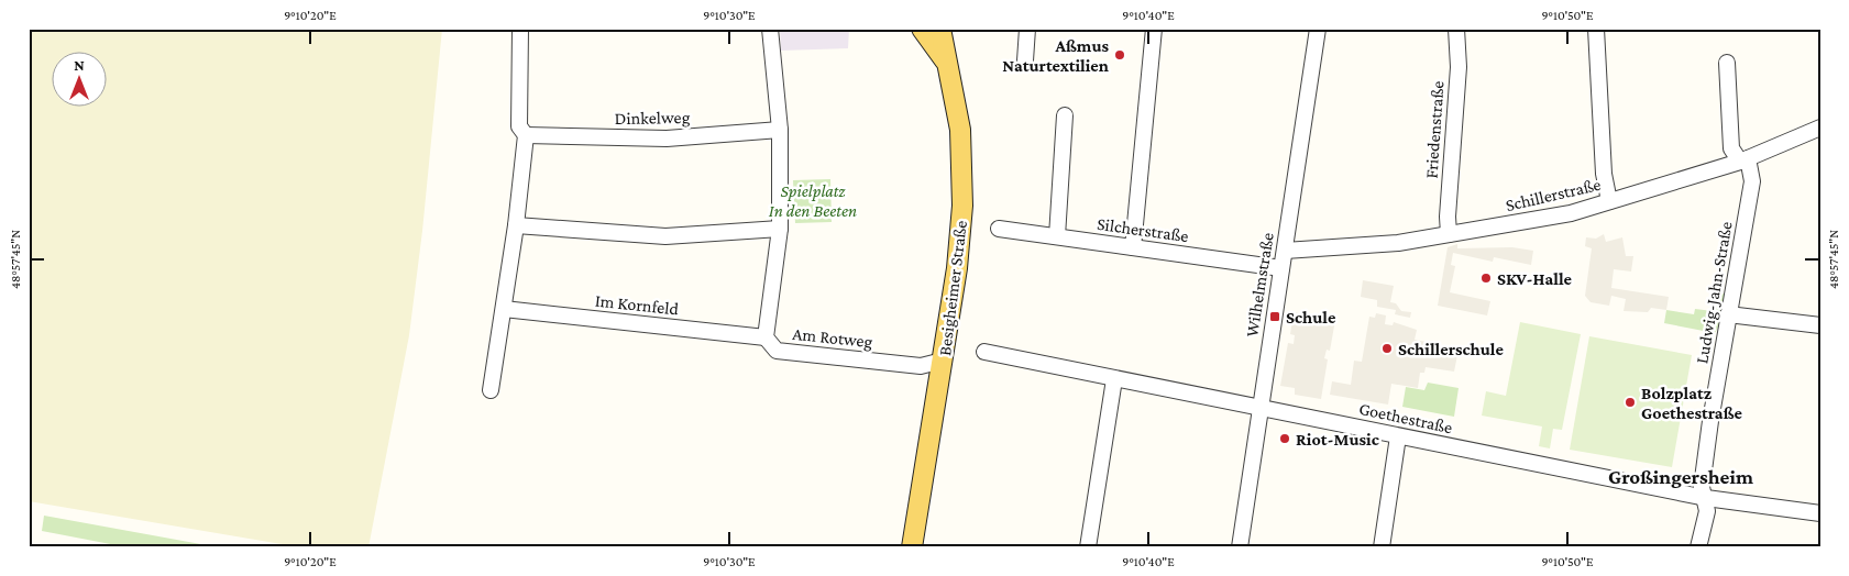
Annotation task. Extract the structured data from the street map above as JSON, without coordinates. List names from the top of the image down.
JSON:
{
  "streets": {
    "main road": ["Besigheimer Straße"],
    "street": [
      "Dinkelweg",
      "Friedenstraße",
      "Schillerstraße",
      "Silcherstraße",
      "Wilhelmstraße",
      "Ludwig-Jahn-Straße",
      "Im Kornfeld",
      "Am Rotweg",
      "Goethestraße"
    ]
  },
  "crossings": [
    ["Dinkelweg", "Am Rotweg"],
    ["Friedenstraße", "Schillerstraße"],
    ["Schillerstraße", "Wilhelmstraße"],
    ["Schillerstraße", "Ludwig-Jahn-Straße"],
    ["Silcherstraße", "Wilhelmstraße"],
    ["Wilhelmstraße", "Goethestraße"],
    ["Besigheimer Straße", "Am Rotweg"],
    ["Ludwig-Jahn-Straße", "Goethestraße"],
    ["Im Kornfeld", "Am Rotweg"]
  ],
  "districts": ["Großingersheim"],
  "parks": ["Spielplatz In den Beeten"],
  "places": {
    "other": [
      "Aßmus Naturtextilien",
      "SKV-Halle",
      "Schillerschule",
      "Bolzplatz Goethestraße",
      "Riot-Music"
    ],
    "transit": ["Schule"]
  },
  "north": "top",
  "coordinates": [
    "9°10'20\"E",
    "9°10'30\"E",
    "9°10'40\"E",
    "9°10'50\"E",
    "48°57'45\"N"
  ]
}
